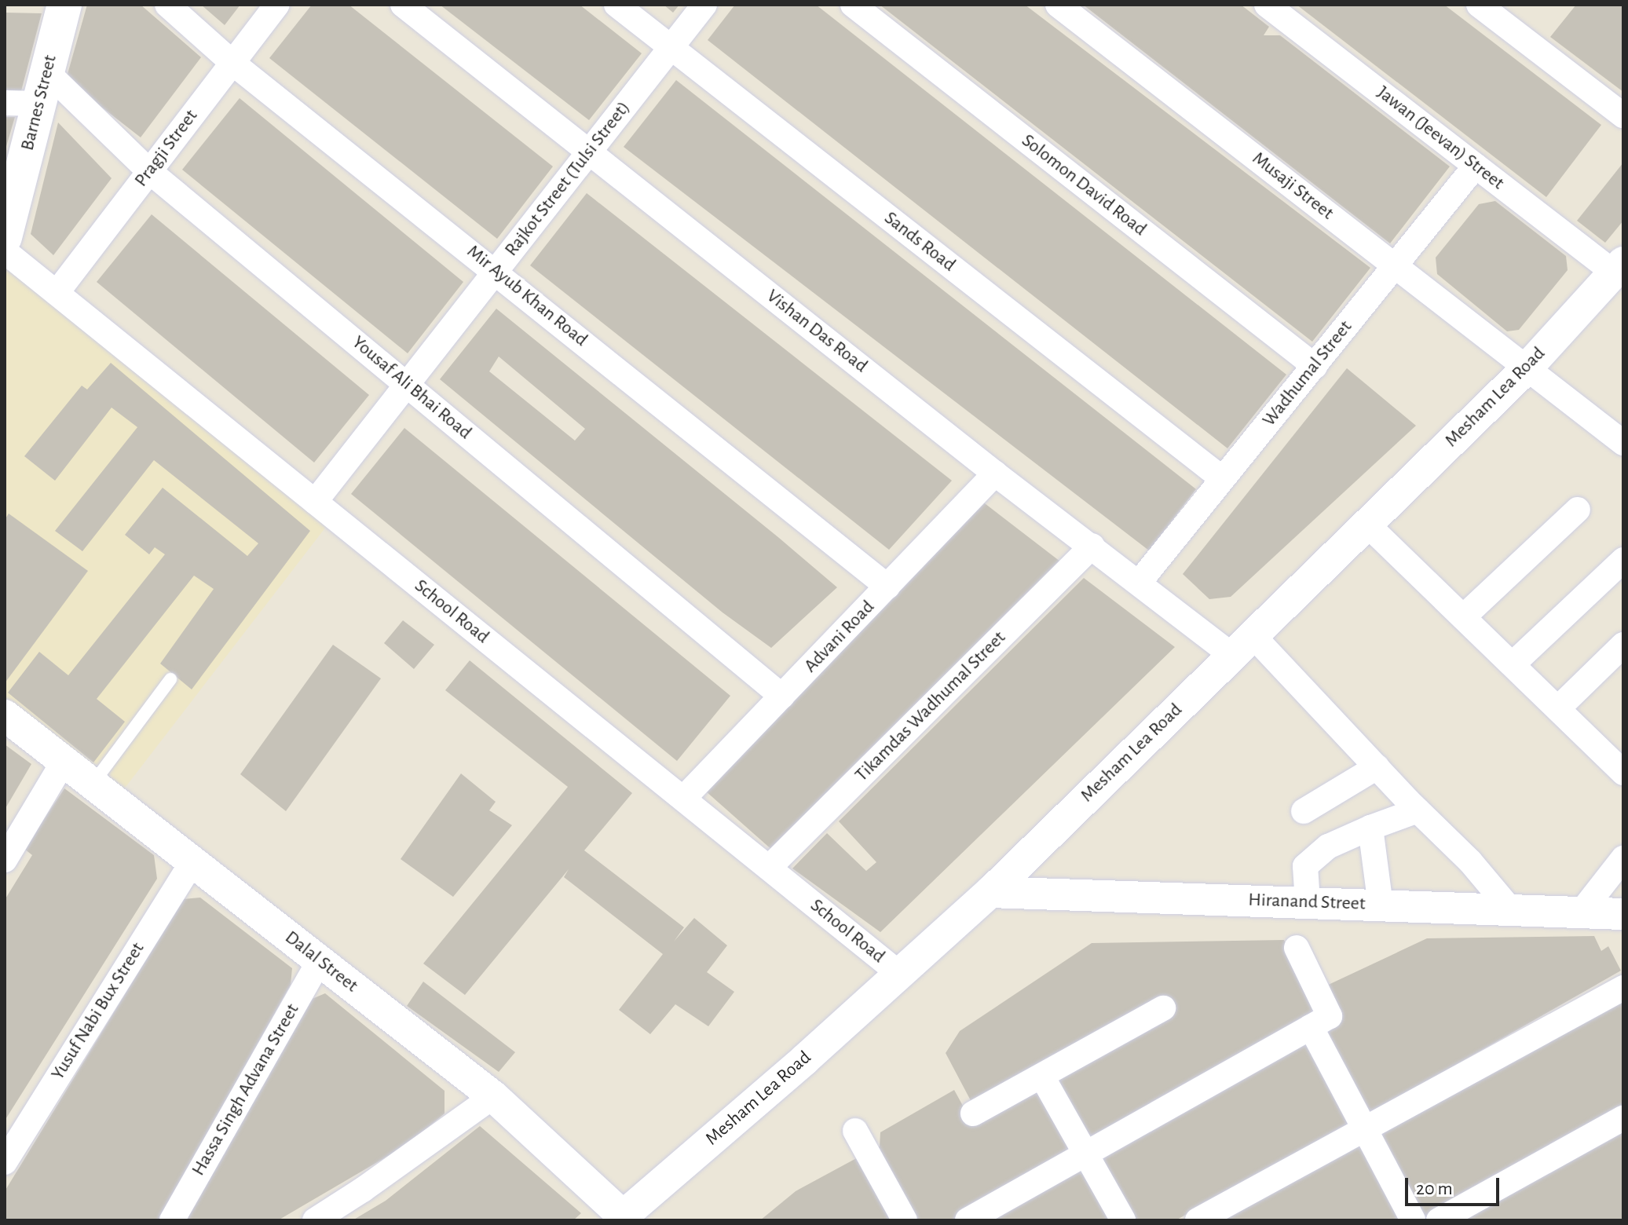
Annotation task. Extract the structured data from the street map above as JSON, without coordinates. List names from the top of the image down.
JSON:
{
  "streets": {
    "main road": ["Barnes Street"],
    "street": [
      "Jawan (Jeevan) Street",
      "Pragji Street",
      "Rajkot Street (Tulsi Street)",
      "Solomon David Road",
      "Musaji Street",
      "Sands Road",
      "Mir Ayub Khan Road",
      "Vishan Das Road",
      "Wadhumal Street",
      "Yousaf Ali Bhai Road",
      "Mesham Lea Road",
      "School Road",
      "Advani Road",
      "Tikamdas Wadhumal Street",
      "Hiranand Street",
      "Dalal Street",
      "Yusuf Nabi Bux Street",
      "Hassa Singh Advana Street"
    ]
  },
  "crossings": [
    ["Barnes Street", "Yousaf Ali Bhai Road"],
    ["Jawan (Jeevan) Street", "Wadhumal Street"],
    ["Jawan (Jeevan) Street", "Mesham Lea Road"],
    ["Pragji Street", "Mir Ayub Khan Road"],
    ["Pragji Street", "Yousaf Ali Bhai Road"],
    ["Pragji Street", "School Road"],
    ["Rajkot Street (Tulsi Street)", "Sands Road"],
    ["Rajkot Street (Tulsi Street)", "Mir Ayub Khan Road"],
    ["Rajkot Street (Tulsi Street)", "Vishan Das Road"],
    ["Rajkot Street (Tulsi Street)", "Yousaf Ali Bhai Road"],
    ["Rajkot Street (Tulsi Street)", "School Road"],
    ["Solomon David Road", "Wadhumal Street"],
    ["Musaji Street", "Wadhumal Street"],
    ["Musaji Street", "Mesham Lea Road"],
    ["Sands Road", "Wadhumal Street"],
    ["Mir Ayub Khan Road", "Advani Road"],
    ["Vishan Das Road", "Wadhumal Street"],
    ["Vishan Das Road", "Mesham Lea Road"],
    ["Vishan Das Road", "Advani Road"],
    ["Vishan Das Road", "Tikamdas Wadhumal Street"],
    ["Vishan Das Road", "Hiranand Street"],
    ["Yousaf Ali Bhai Road", "Advani Road"],
    ["Mesham Lea Road", "School Road"],
    ["Mesham Lea Road", "Hiranand Street"],
    ["Mesham Lea Road", "Dalal Street"],
    ["School Road", "Advani Road"],
    ["School Road", "Tikamdas Wadhumal Street"],
    ["Dalal Street", "Yusuf Nabi Bux Street"],
    ["Dalal Street", "Hassa Singh Advana Street"]
  ],
  "scale_bar": "20 m"
}
